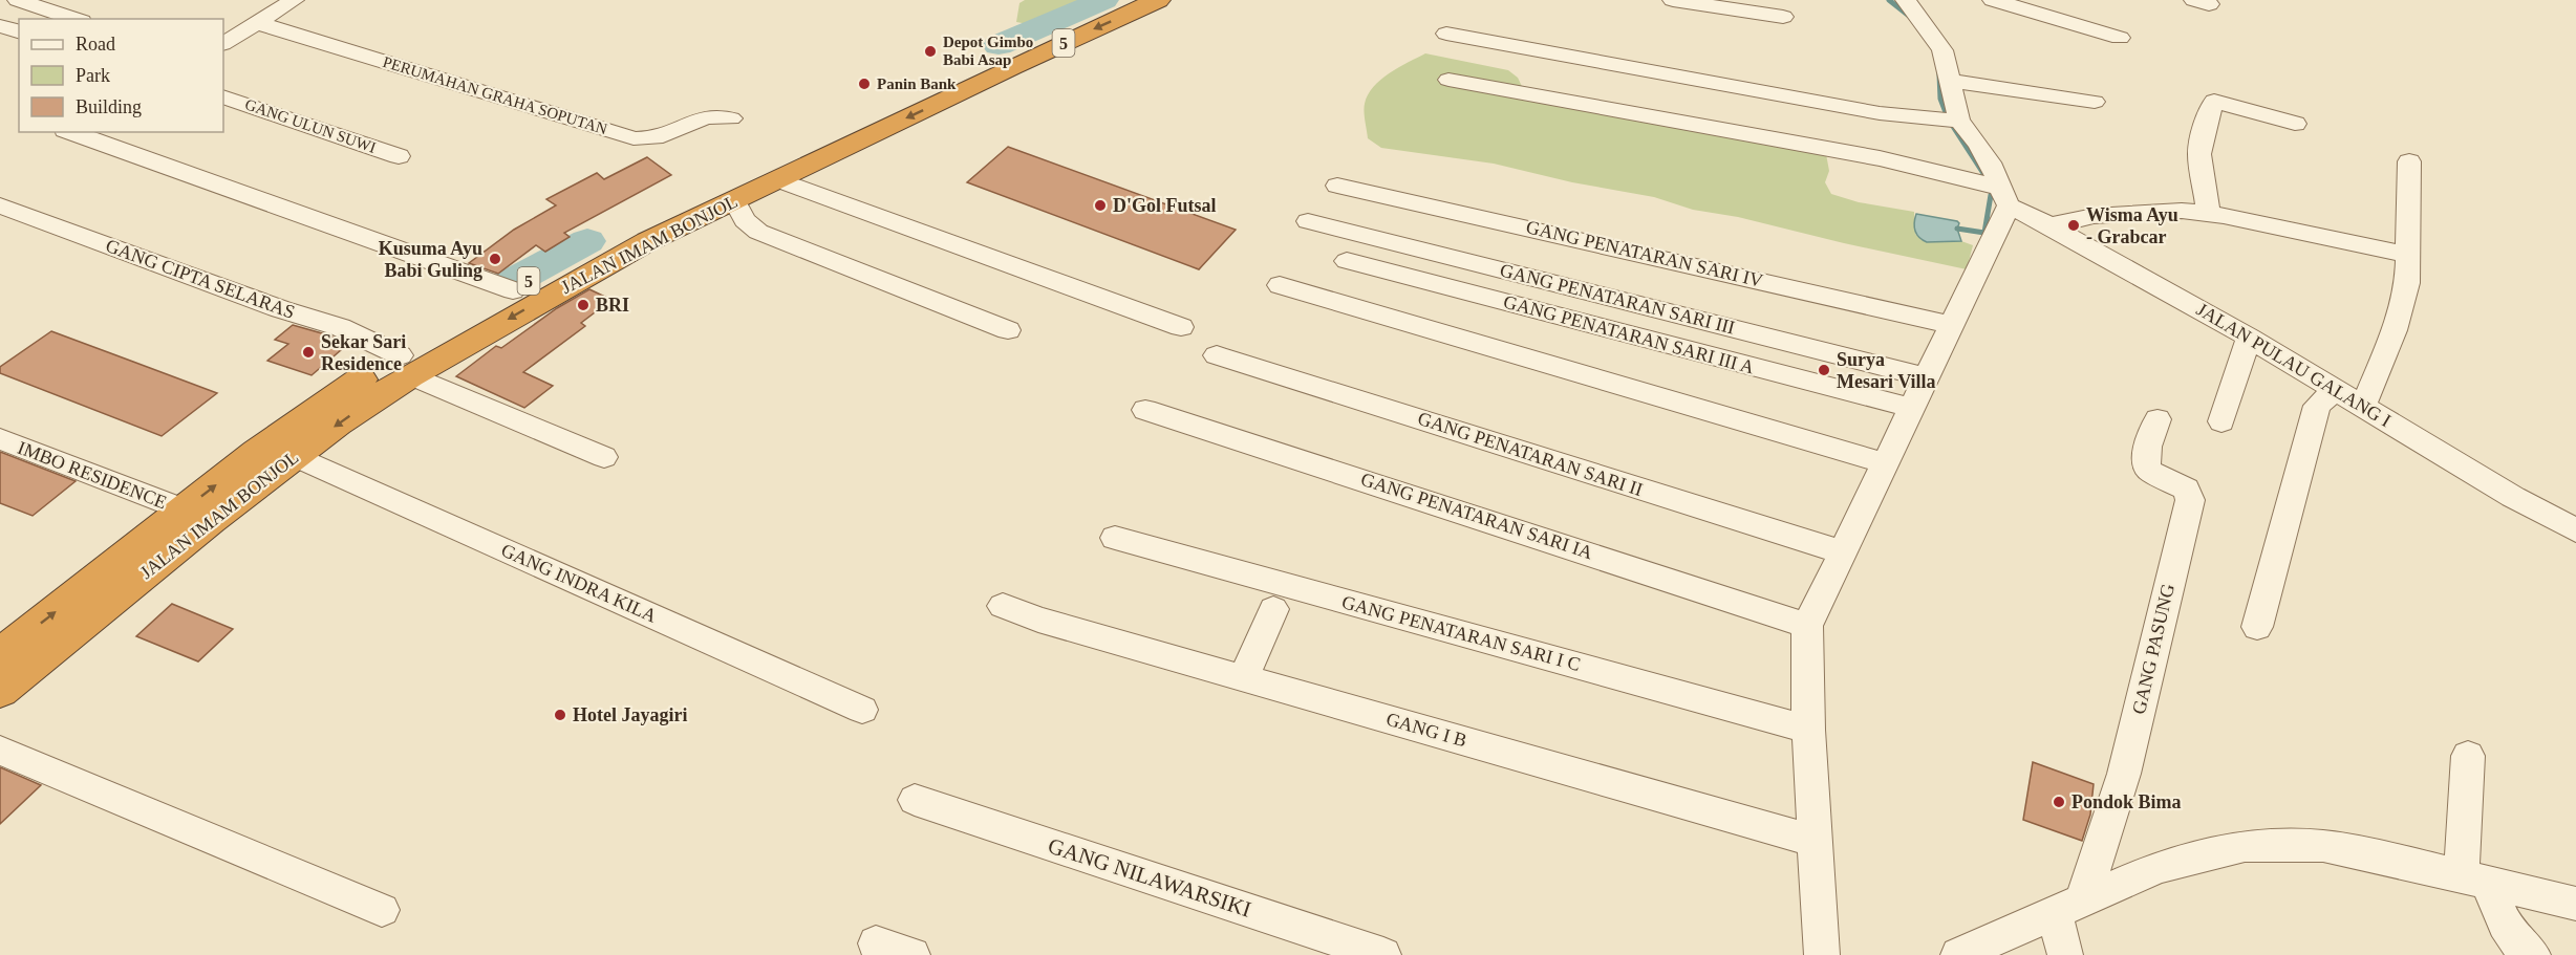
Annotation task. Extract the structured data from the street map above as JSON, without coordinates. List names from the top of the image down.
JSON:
{
  "streets": {
    "highway": ["5", "JALAN IMAM BONJOL"],
    "street": [
      "PERUMAHAN GRAHA SOPUTAN",
      "GANG ULUN SUWI",
      "GANG PENATARAN SARI IV",
      "GANG CIPTA SELARAS",
      "GANG PENATARAN SARI III",
      "GANG PENATARAN SARI III A",
      "JALAN PULAU GALANG I",
      "GANG PENATARAN SARI II",
      "IMBO RESIDENCE",
      "GANG PENATARAN SARI IA",
      "GANG INDRA KILA",
      "GANG PENATARAN SARI I C",
      "GANG PASUNG",
      "GANG I B",
      "GANG NILAWARSIKI"
    ]
  },
  "crossings": [
    ["JALAN IMAM BONJOL", "GANG CIPTA SELARAS"],
    ["JALAN IMAM BONJOL", "IMBO RESIDENCE"],
    ["JALAN IMAM BONJOL", "GANG INDRA KILA"]
  ],
  "places": [
    "Depot Gimbo Babi Asap",
    "Panin Bank",
    "D'Gol Futsal",
    "Wisma Ayu - Grabcar",
    "Kusuma Ayu Babi Guling",
    "BRI",
    "Sekar Sari Residence",
    "Surya Mesari Villa",
    "Hotel Jayagiri",
    "Pondok Bima"
  ],
  "legend": ["Road", "Park", "Building"]
}
